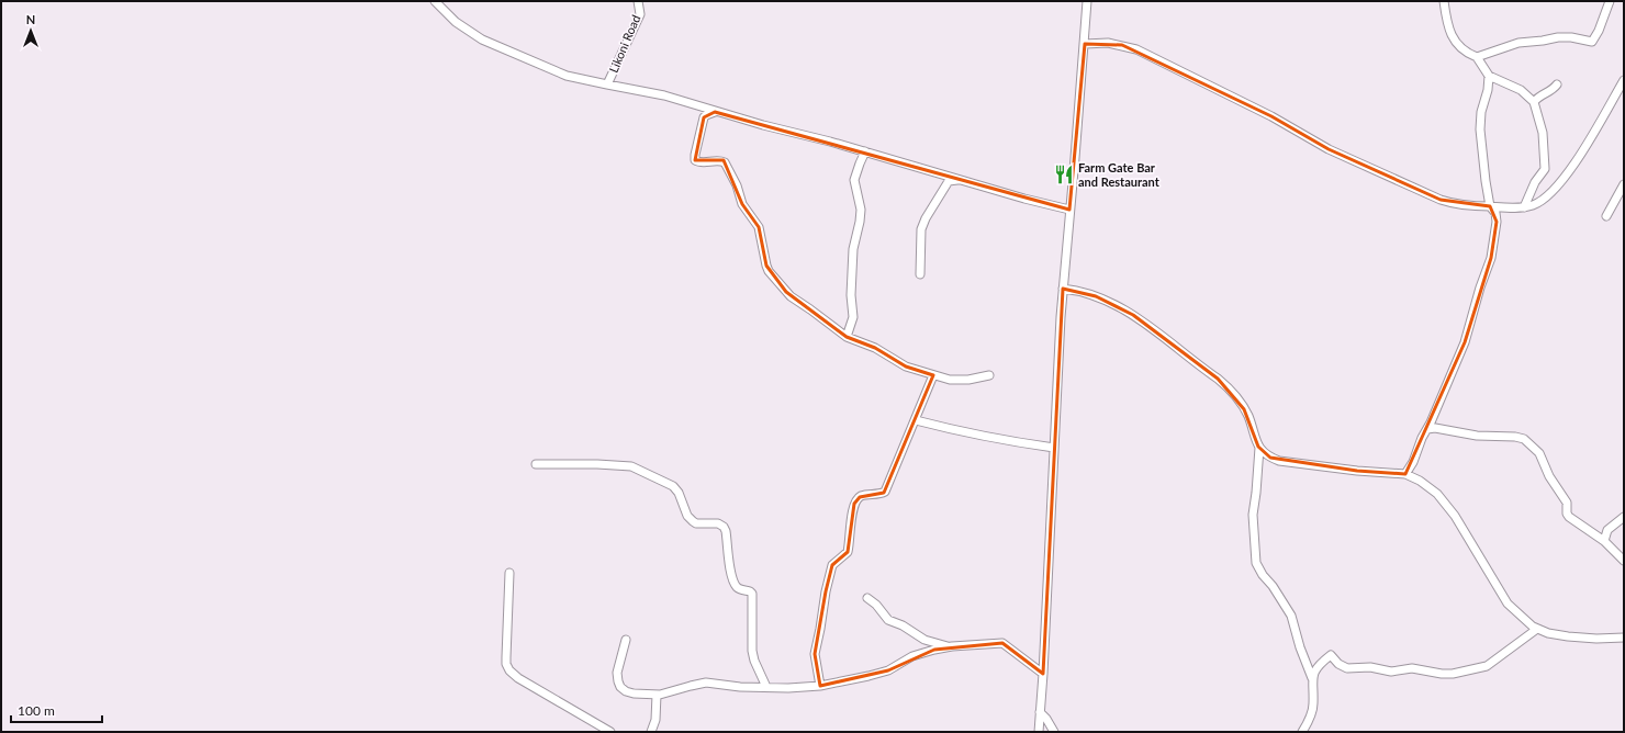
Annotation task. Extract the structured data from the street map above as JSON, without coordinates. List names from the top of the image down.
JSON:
{
  "streets": {
    "street": ["Likoni Road"]
  },
  "places": {
    "restaurant": ["Farm Gate Bar and Restaurant"]
  },
  "scale_bar": "100 m",
  "north": "top"
}
